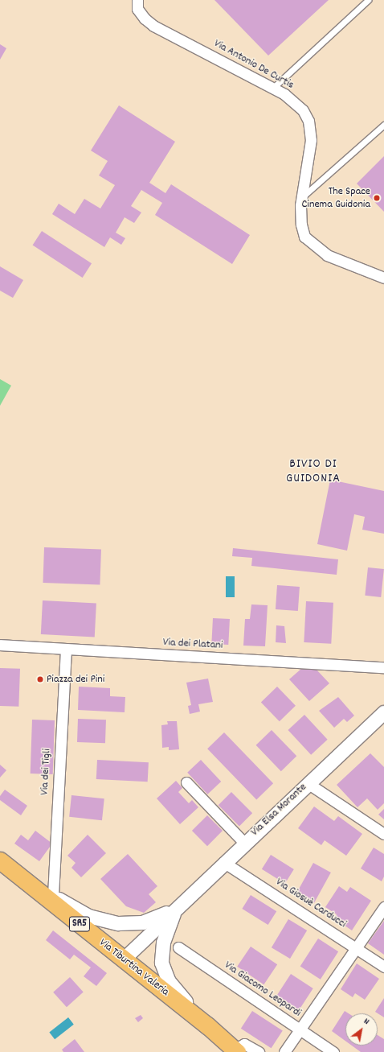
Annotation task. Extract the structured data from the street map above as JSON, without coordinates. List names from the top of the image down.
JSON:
{
  "streets": {
    "main road": ["SR5", "Via Tiburtina Valeria"],
    "street": [
      "Via Antonio De Curtis",
      "Via dei Platani",
      "Via dei Tigli",
      "Via Elsa Morante",
      "Via Giosuè Carducci",
      "Via Giacomo Leopardi"
    ]
  },
  "crossings": [
    ["Via dei Platani", "Via dei Tigli"],
    ["Via dei Tigli", "Via Elsa Morante"],
    ["Via Elsa Morante", "Via Giosuè Carducci"],
    ["Via Elsa Morante", "Via Tiburtina Valeria"]
  ],
  "districts": ["BIVIO DI GUIDONIA"],
  "places": ["The Space Cinema Guidonia", "Piazza dei Pini"],
  "north": "top right"
}
